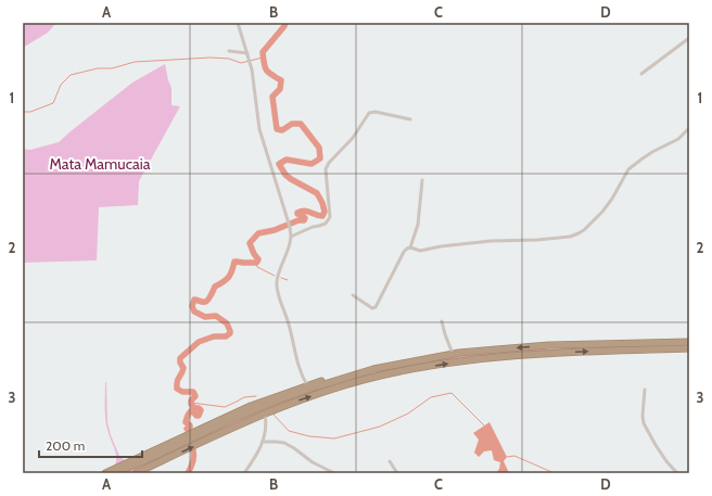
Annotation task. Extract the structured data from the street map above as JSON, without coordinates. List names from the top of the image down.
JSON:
{
  "parks": ["Mata Mamucaia"],
  "scale_bar": "200 m",
  "grid": {
    "columns": [
      "A",
      "B",
      "C",
      "D"
    ],
    "rows": ["1", "2", "3"]
  }
}
